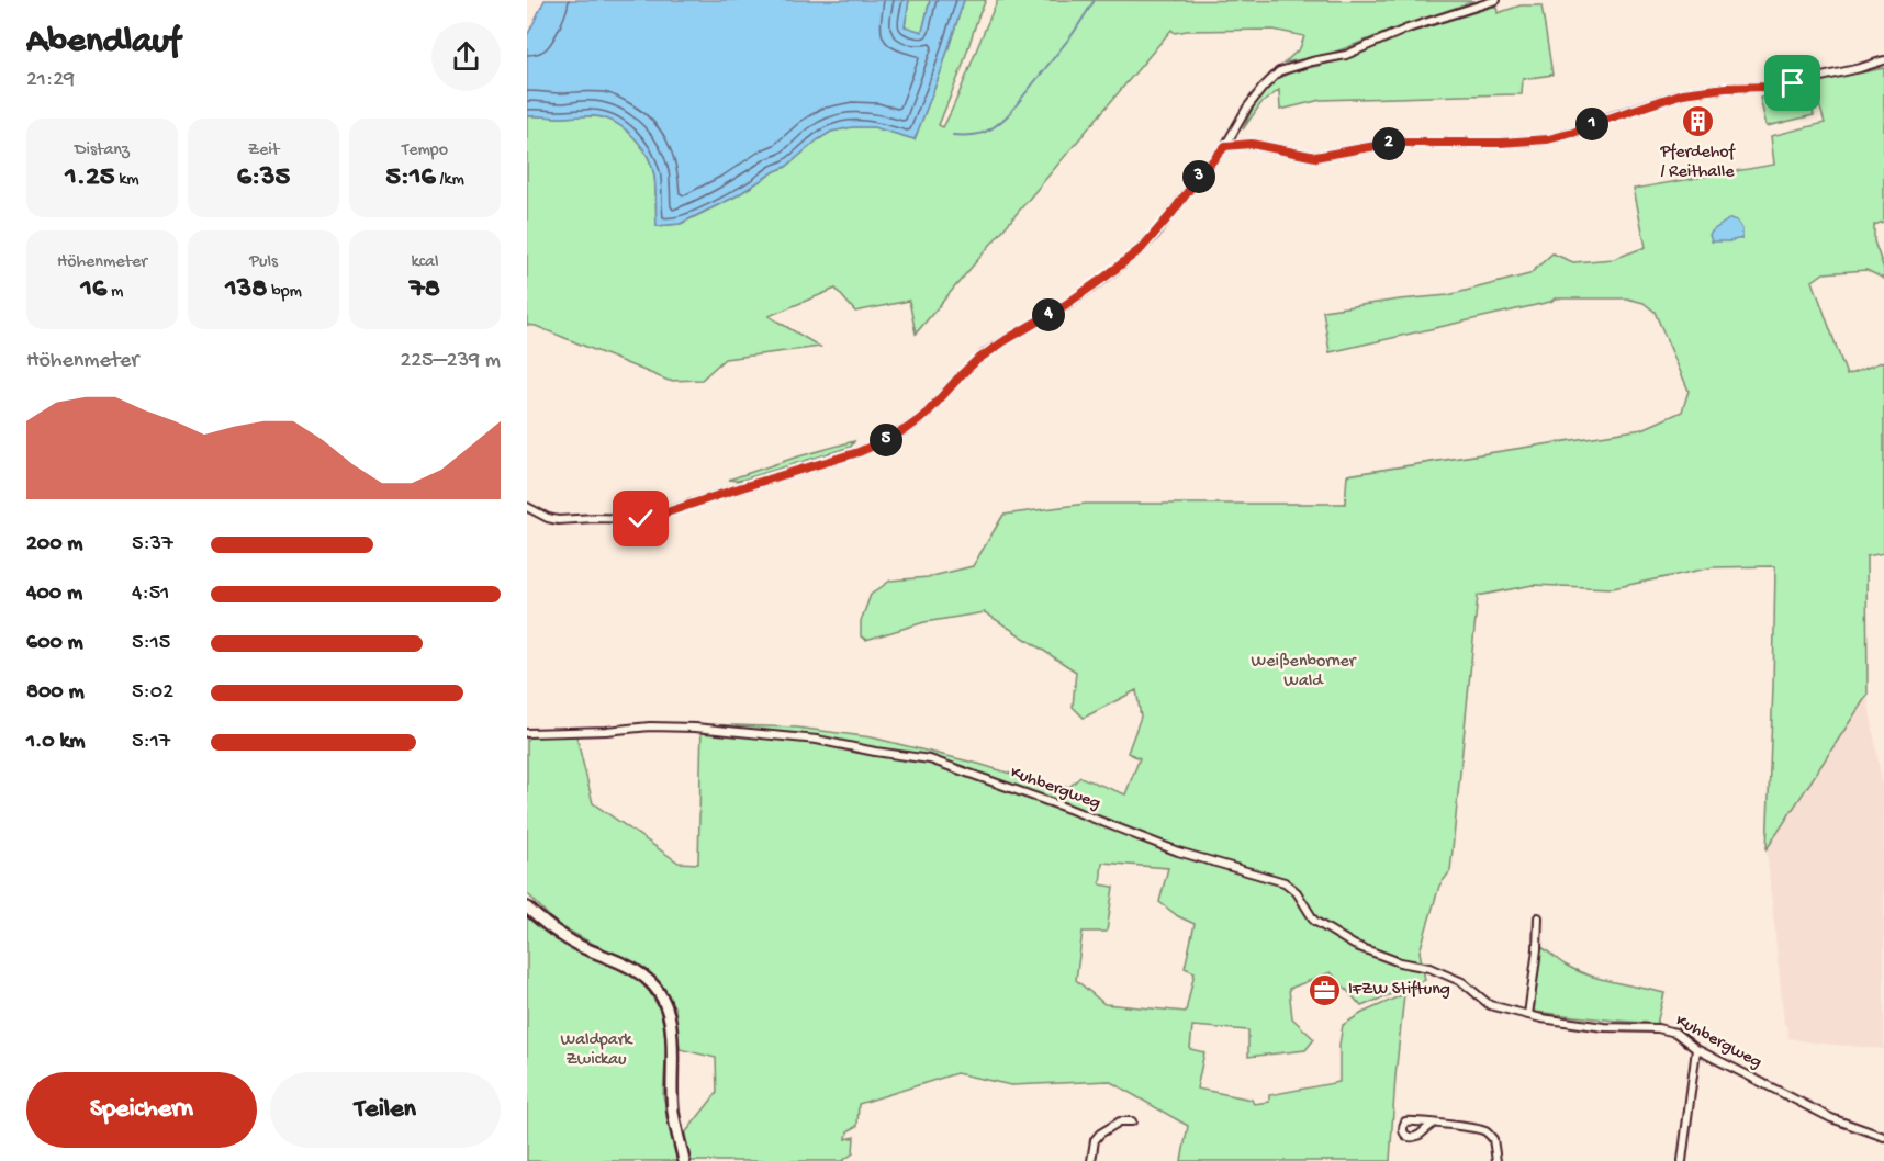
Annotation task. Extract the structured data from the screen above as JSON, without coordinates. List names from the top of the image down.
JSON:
{
  "streets": {
    "street": ["Kuhbergweg"]
  },
  "parks": ["Weißenborner Wald", "Waldpark Zwickau"],
  "places": {
    "building": ["Pferdehof / Reithalle"],
    "office": ["IFZW Stiftung"]
  },
  "page": {
    "heading": ["Abendlauf", "21:29"],
    "pins": [
      "1",
      "2",
      "3",
      "4",
      "5"
    ],
    "stats": [
      ["Distanz", "1.25 km"],
      ["Zeit", "6:35"],
      ["Tempo", "5:16 /km"],
      ["Höhenmeter", "16 m"],
      ["Puls", "138 bpm"],
      ["kcal", "78"]
    ],
    "chart": ["Höhenmeter", "225–239 m"],
    "list": [
      {
        "name": "200 m",
        "note": "5:37"
      },
      {
        "name": "400 m",
        "note": "4:51"
      },
      {
        "name": "600 m",
        "note": "5:15"
      },
      {
        "name": "800 m",
        "note": "5:02"
      },
      {
        "name": "1.0 km",
        "note": "5:17"
      }
    ],
    "buttons": ["Speichern", "Teilen"]
  }
}
